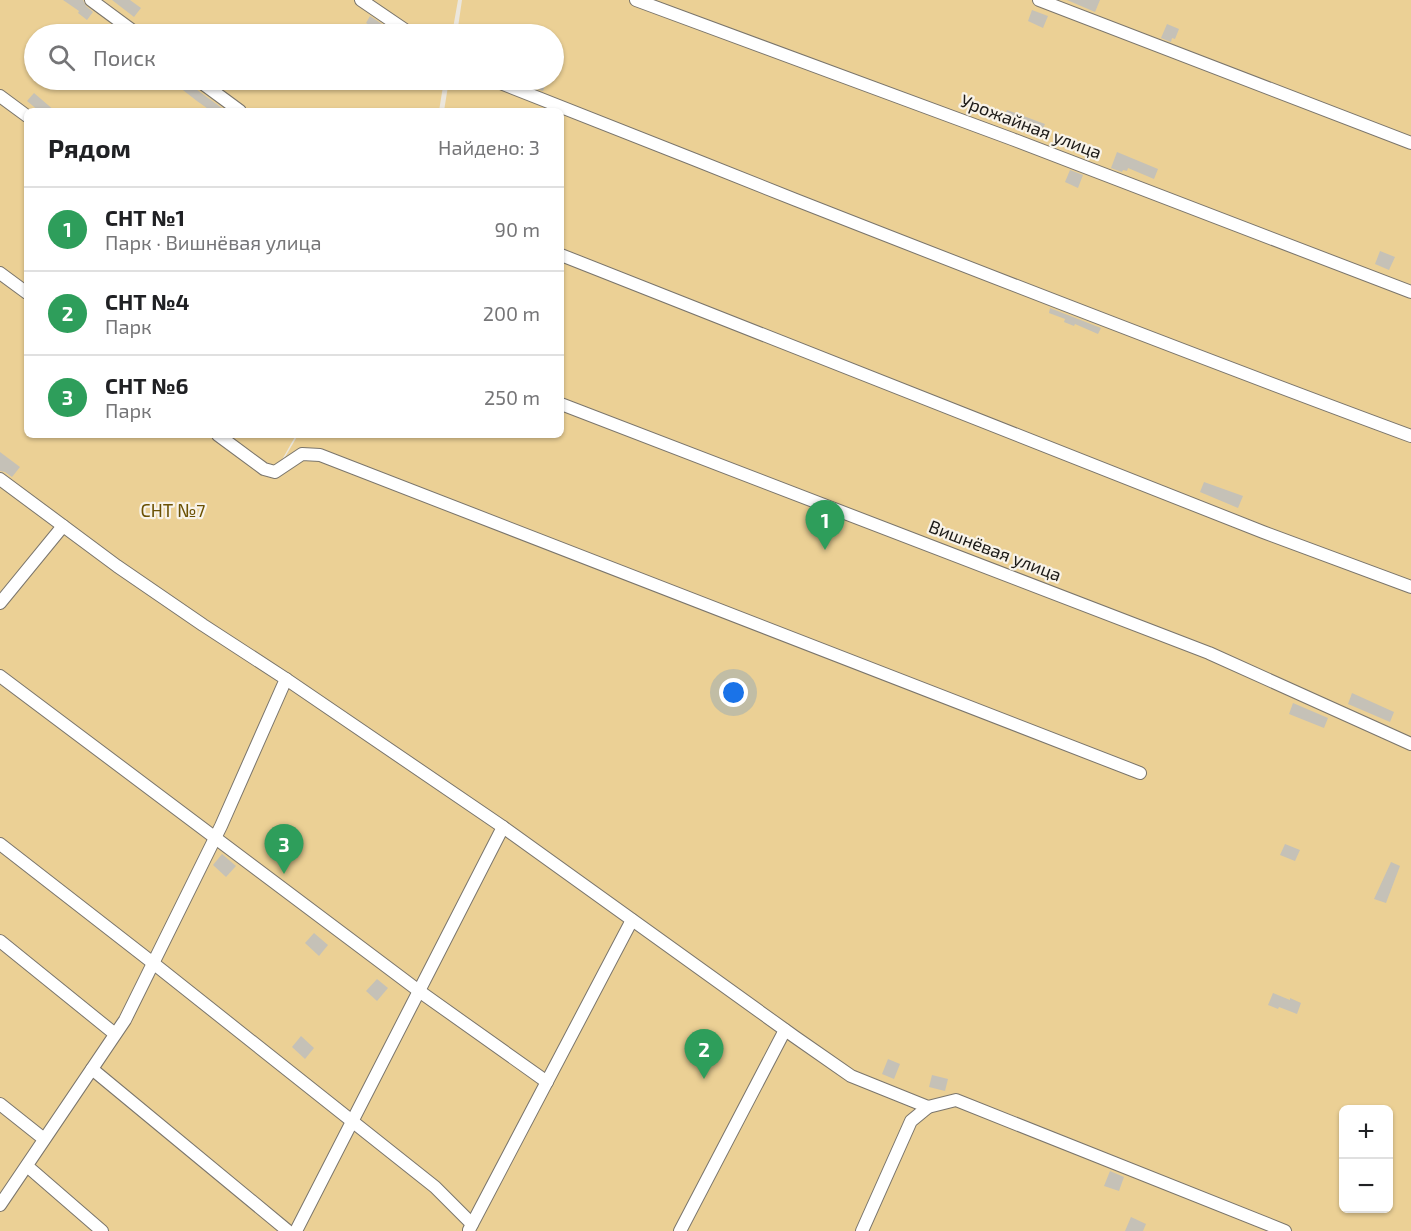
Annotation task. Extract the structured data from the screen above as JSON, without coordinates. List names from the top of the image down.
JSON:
{
  "streets": {
    "street": ["Урожайная улица", "Вишнёвая улица"]
  },
  "parks": ["СНТ №7"],
  "page": {
    "search": "Поиск",
    "heading": ["Рядом", "Найдено: 3"],
    "list": [
      {
        "mark": "1",
        "name": "СНТ №1",
        "note": "Парк · Вишнёвая улица",
        "value": "90 m"
      },
      {
        "mark": "2",
        "name": "СНТ №4",
        "note": "Парк",
        "value": "200 m"
      },
      {
        "mark": "3",
        "name": "СНТ №6",
        "note": "Парк",
        "value": "250 m"
      }
    ],
    "pins": ["1", "3", "2"],
    "map_buttons": ["+", "−"]
  }
}
